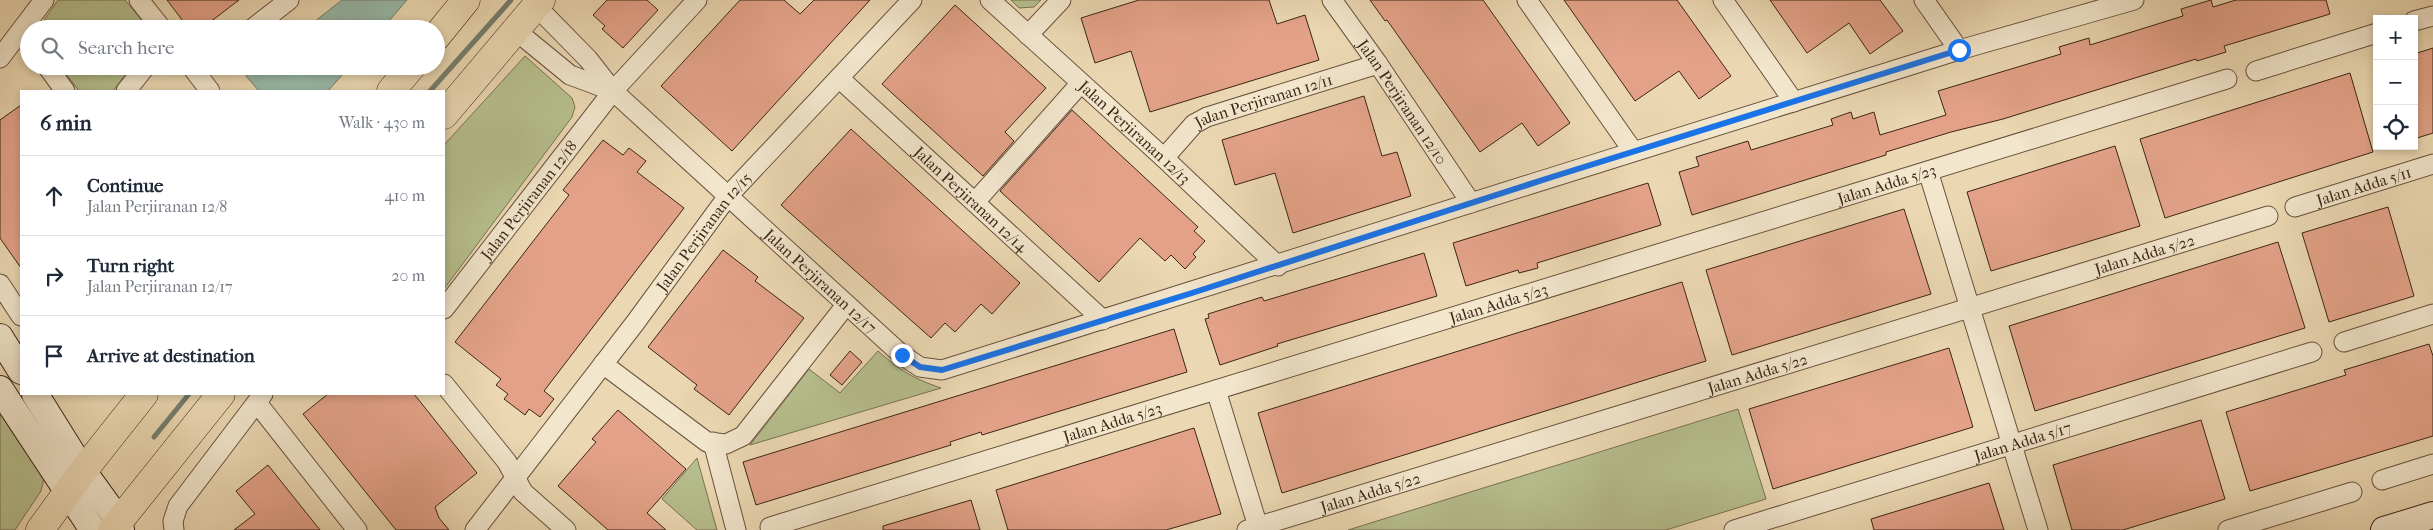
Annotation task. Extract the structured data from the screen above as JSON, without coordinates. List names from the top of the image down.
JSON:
{
  "streets": {
    "street": [
      "Jalan Perjiranan 12/10",
      "Jalan Perjiranan 12/11",
      "Jalan Perjiranan 12/13",
      "Jalan Adda 5/23",
      "Jalan Adda 5/11",
      "Jalan Perjiranan 12/14",
      "Jalan Perjiranan 12/18",
      "Jalan Perjiranan 12/15",
      "Jalan Adda 5/22",
      "Jalan Perjiranan 12/17",
      "Jalan Adda 5/17"
    ]
  },
  "crossings": [
    ["Jalan Perjiranan 12/10", "Jalan Perjiranan 12/11"],
    ["Jalan Perjiranan 12/11", "Jalan Perjiranan 12/13"],
    ["Jalan Perjiranan 12/14", "Jalan Perjiranan 12/15"],
    ["Jalan Perjiranan 12/14", "Jalan Perjiranan 12/17"],
    ["Jalan Perjiranan 12/18", "Jalan Perjiranan 12/17"],
    ["Jalan Perjiranan 12/15", "Jalan Perjiranan 12/17"]
  ],
  "page": {
    "map_buttons": ["+", "−"],
    "search": "Search here",
    "heading": ["6 min", "Walk · 430 m"],
    "list": [
      ["Continue", "Jalan Perjiranan 12/8", "410 m"],
      ["Turn right", "Jalan Perjiranan 12/17", "20 m"],
      "Arrive at destination"
    ]
  }
}
